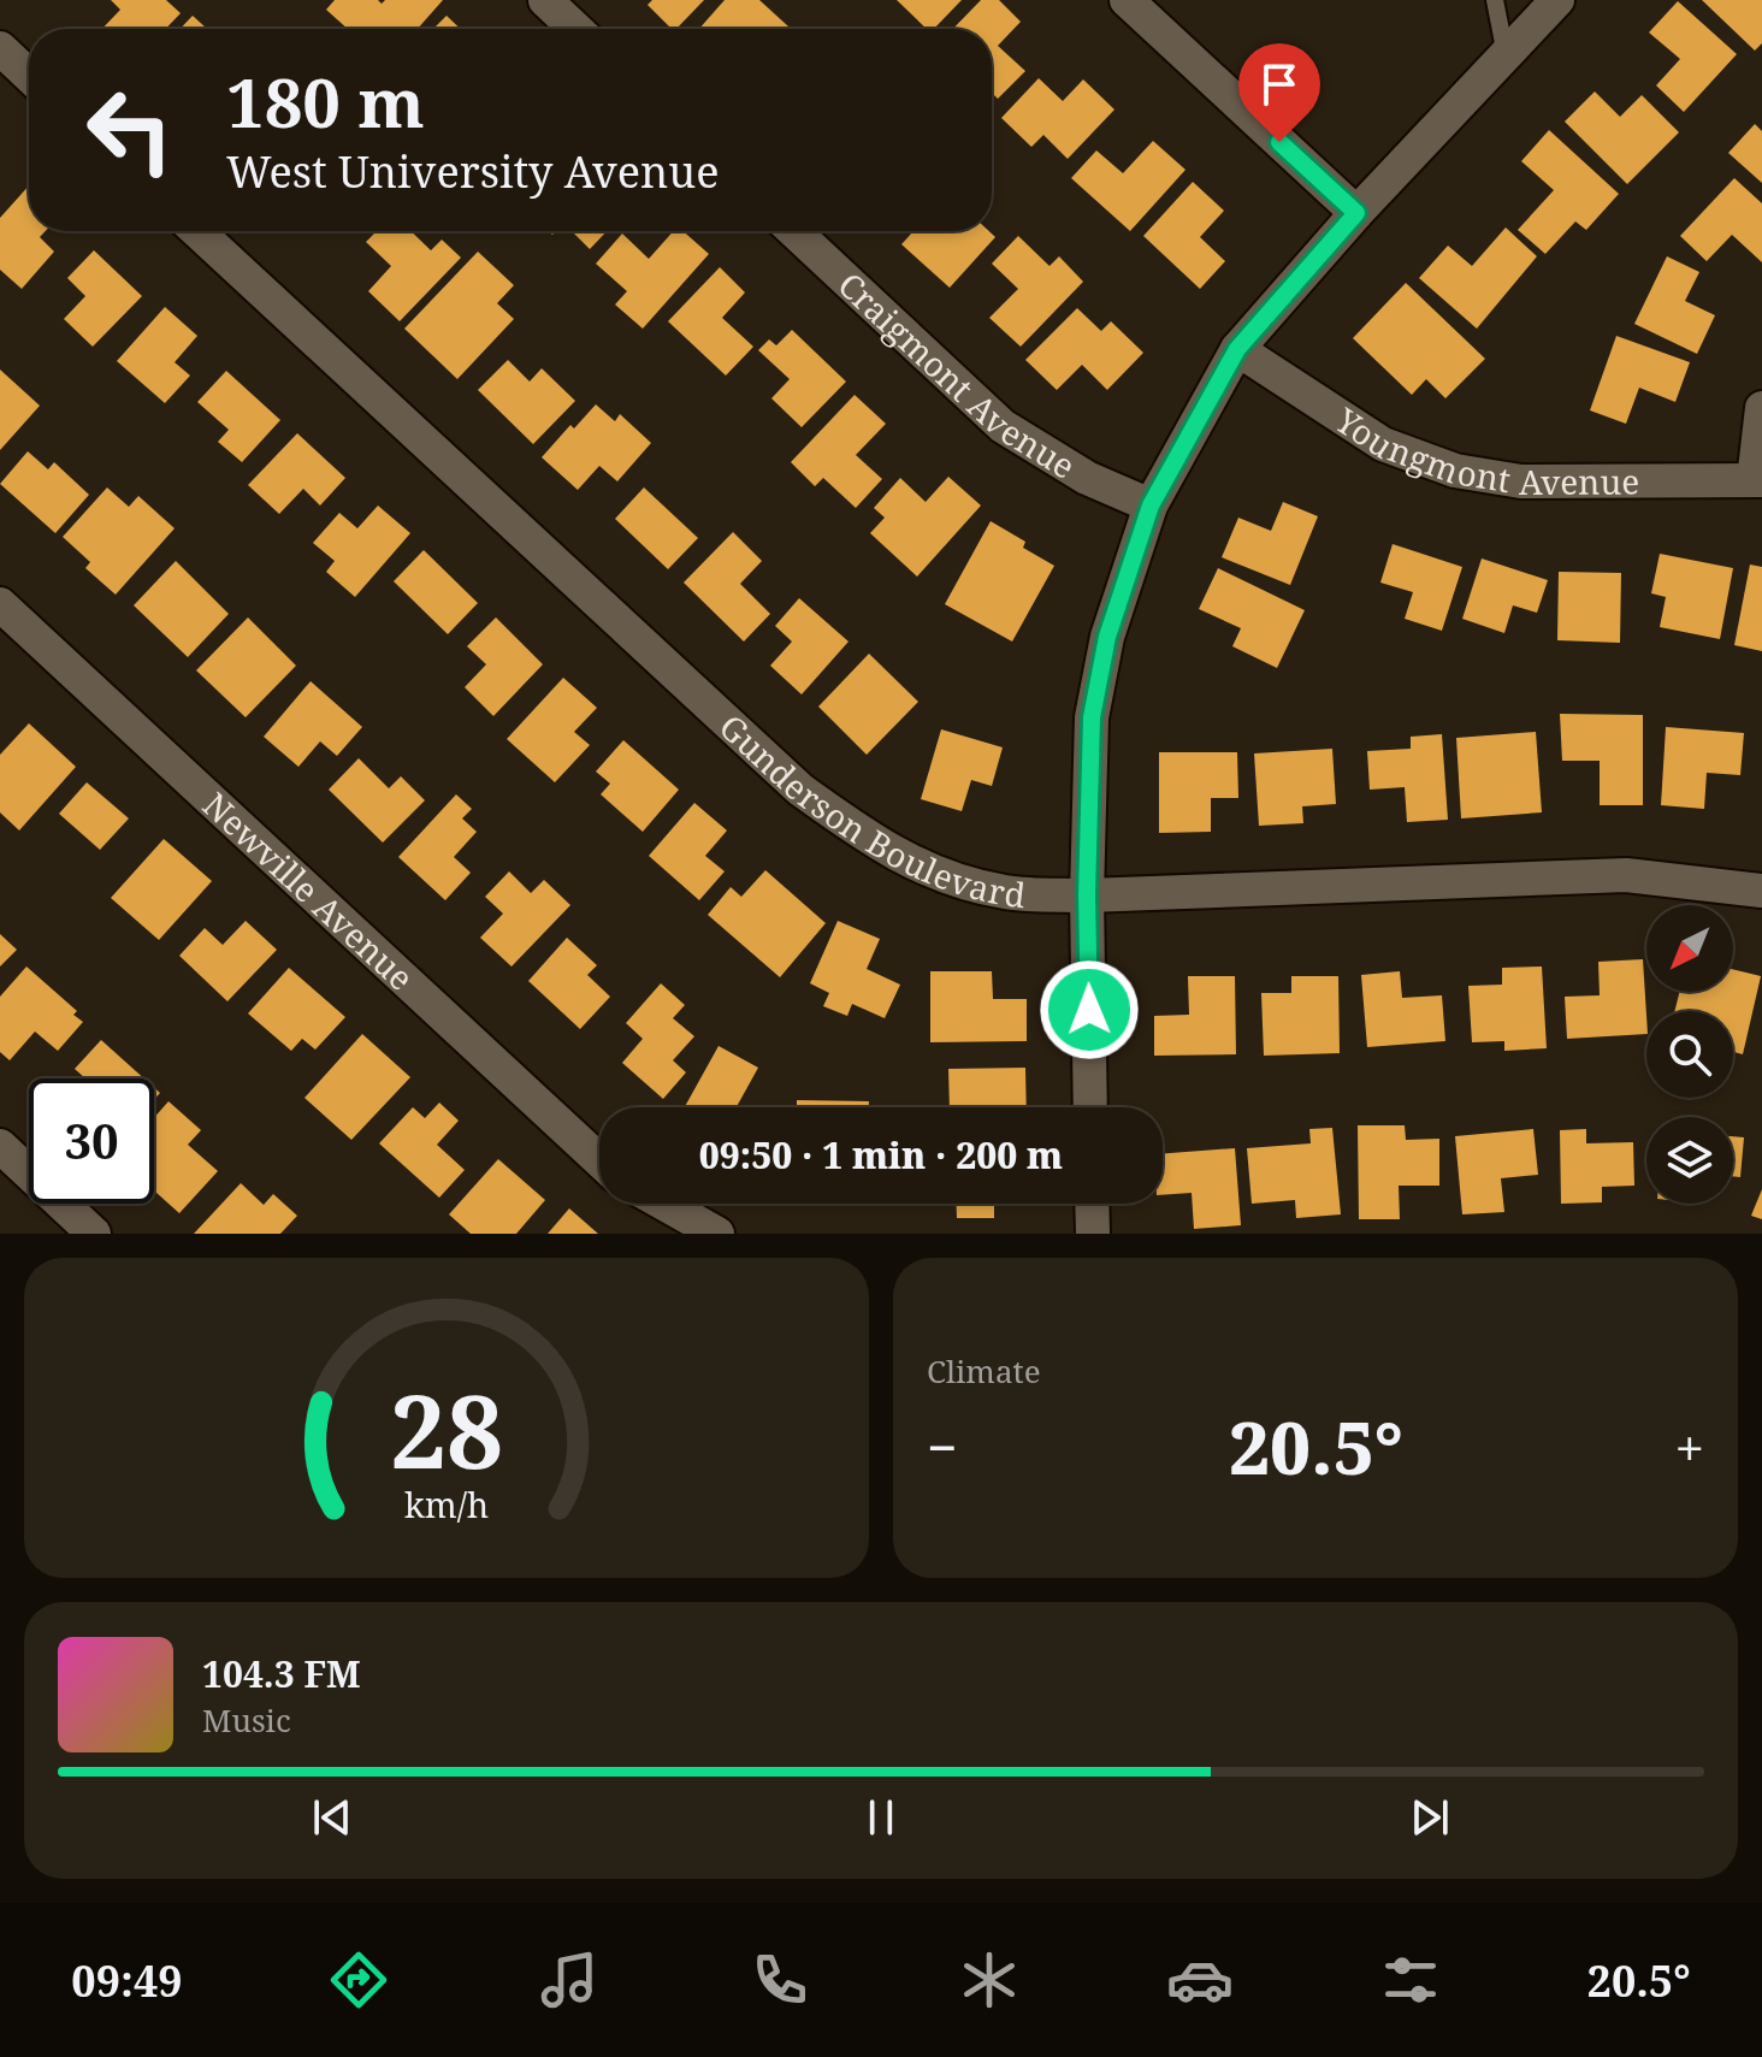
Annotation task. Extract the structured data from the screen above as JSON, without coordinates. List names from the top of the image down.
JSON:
{
  "streets": {
    "street": [
      "Craigmont Avenue",
      "Youngmont Avenue",
      "Gunderson Boulevard",
      "Newville Avenue"
    ]
  },
  "north": "bottom left",
  "page": {
    "turn": ["180 m", "West University Avenue"],
    "limit": "30",
    "trip": "09:50 · 1 min · 200 m",
    "tile": "Climate",
    "heat": ["−", "20.5°", "+"],
    "song": ["104.3 FM", "Music"],
    "tabs": ["09:49", "20.5°"],
    "gauge": ["28", "km/h"]
  }
}
